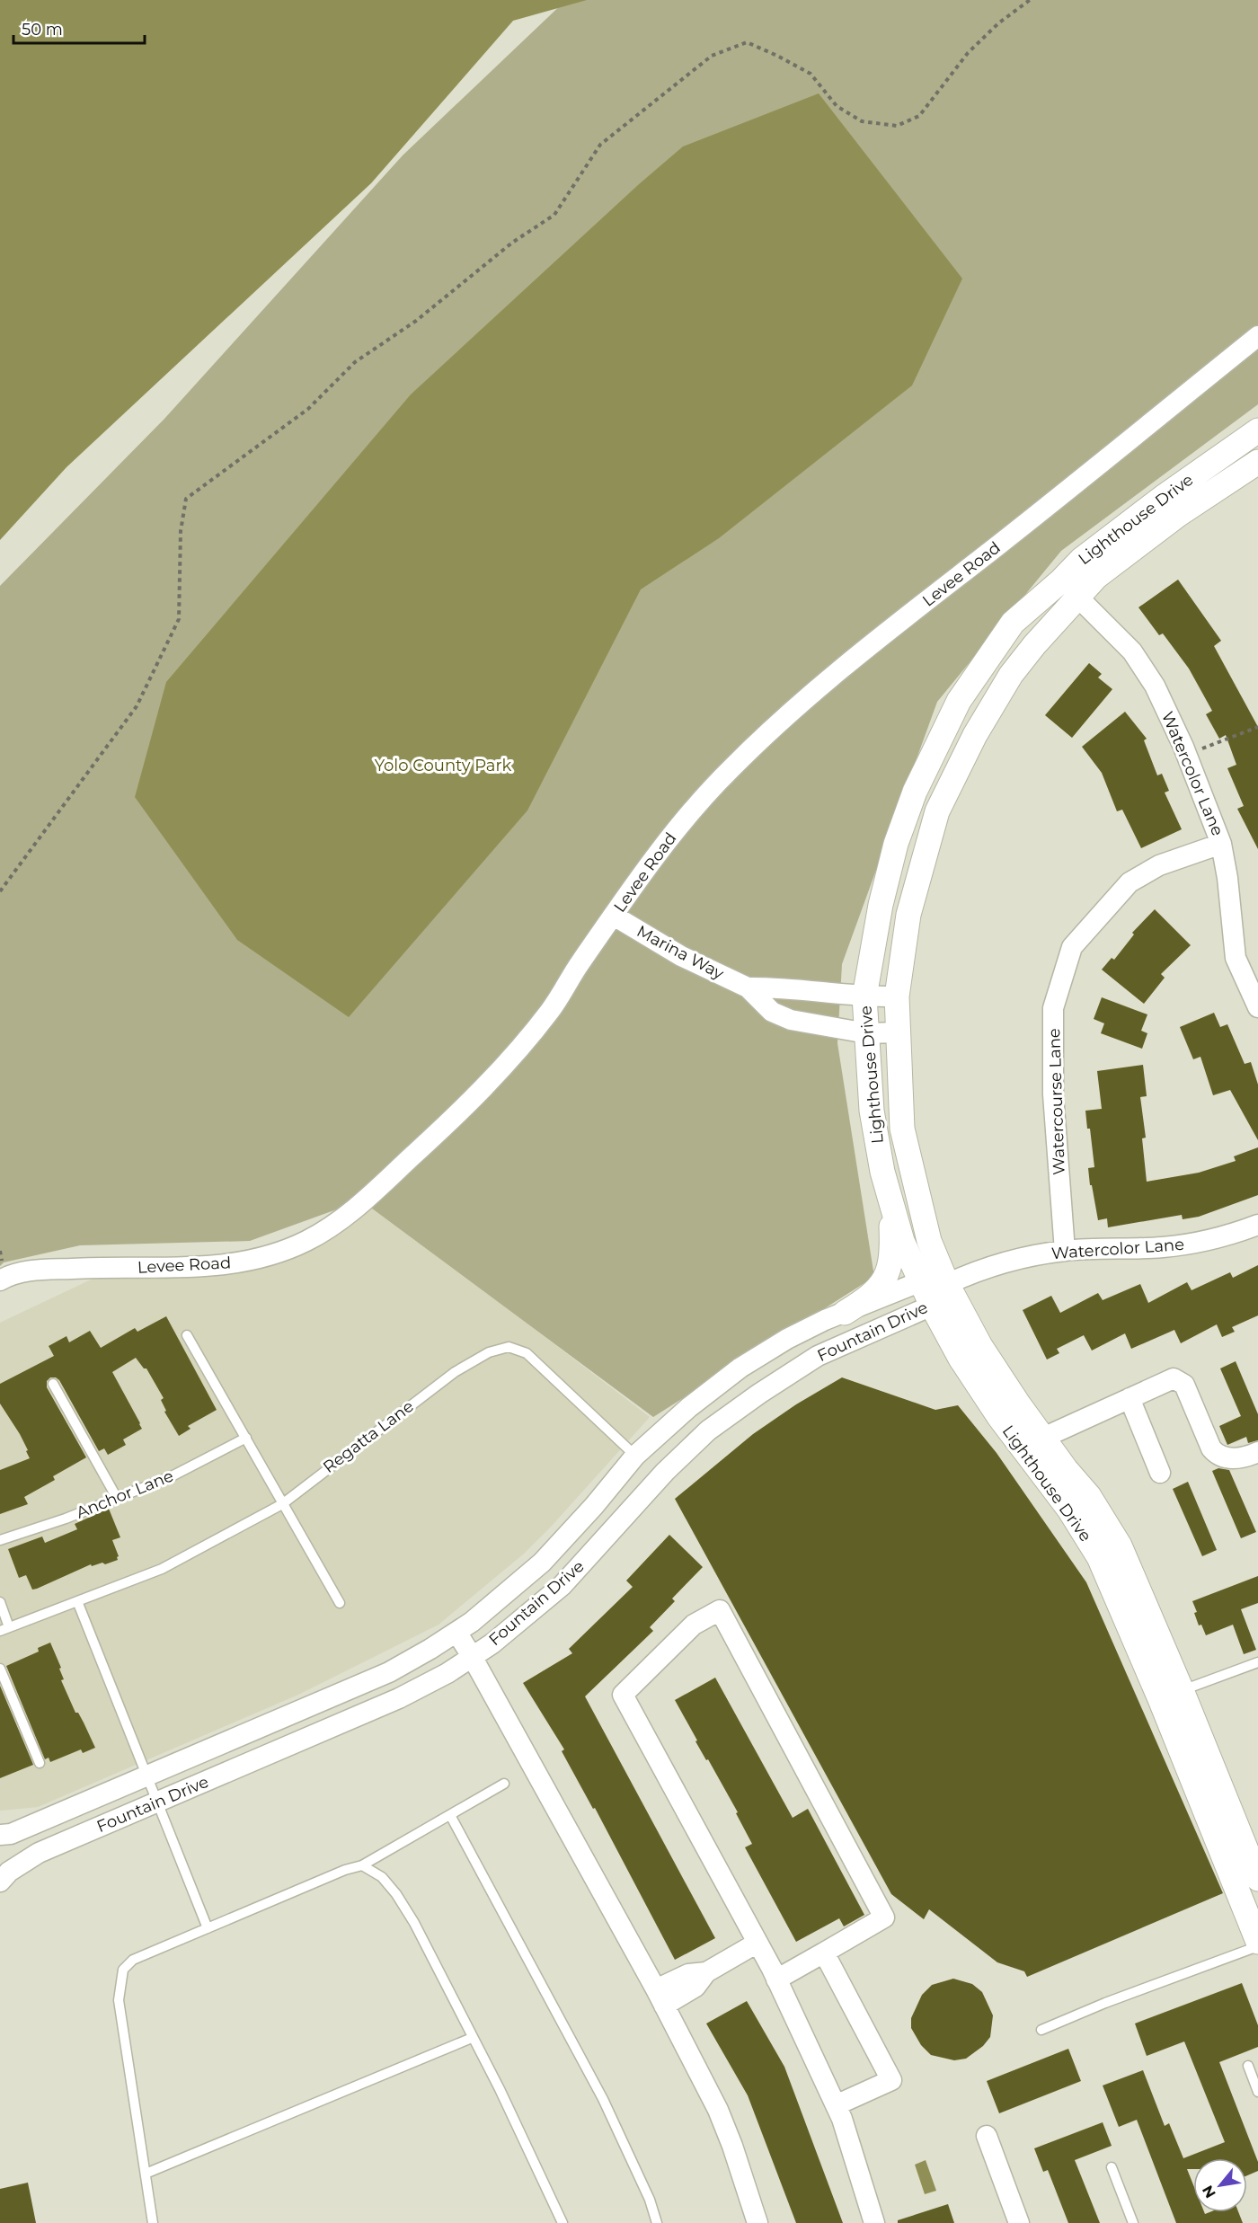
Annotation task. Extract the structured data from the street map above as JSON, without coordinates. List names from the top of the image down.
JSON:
{
  "streets": {
    "street": [
      "Lighthouse Drive",
      "Levee Road",
      "Watercolor Lane",
      "Marina Way",
      "Watercourse Lane",
      "Fountain Drive"
    ],
    "lane": ["Regatta Lane", "Anchor Lane"]
  },
  "crossings": [
    ["Lighthouse Drive", "Watercolor Lane"],
    ["Lighthouse Drive", "Marina Way"],
    ["Lighthouse Drive", "Fountain Drive"],
    ["Levee Road", "Marina Way"],
    ["Watercolor Lane", "Watercourse Lane"],
    ["Watercolor Lane", "Fountain Drive"],
    ["Fountain Drive", "Regatta Lane"]
  ],
  "parks": ["Yolo County Park"],
  "scale_bar": "50 m",
  "north": "bottom left"
}
